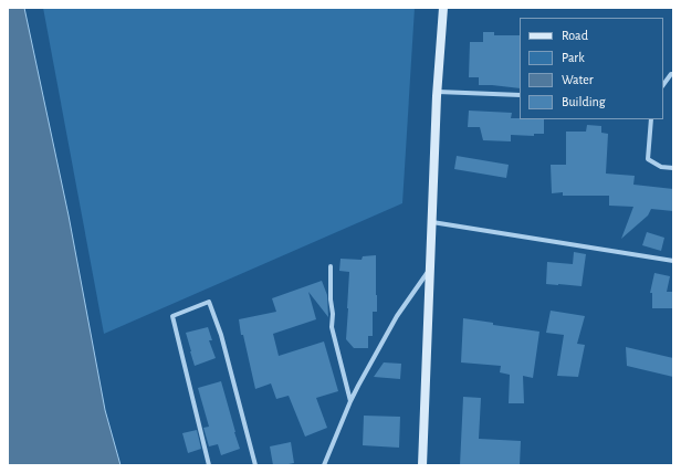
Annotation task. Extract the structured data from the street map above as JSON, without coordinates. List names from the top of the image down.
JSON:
{
  "legend": [
    "Road",
    "Park",
    "Water",
    "Building"
  ]
}
